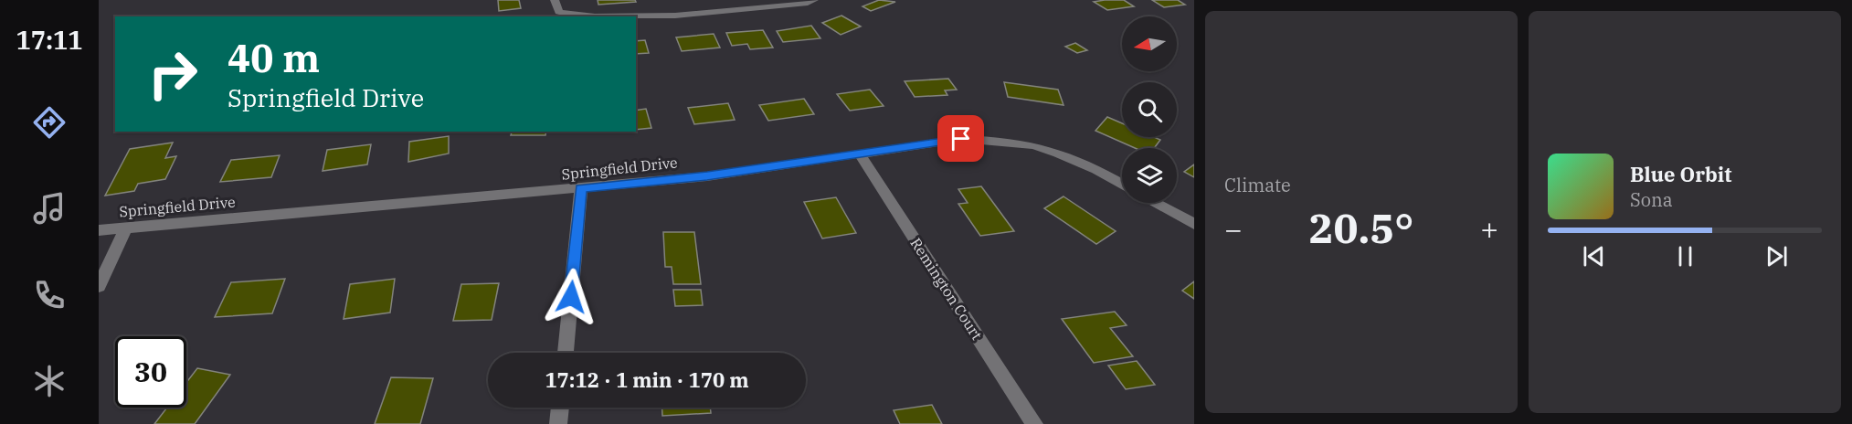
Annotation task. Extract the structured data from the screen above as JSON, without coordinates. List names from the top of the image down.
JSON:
{
  "streets": {
    "street": ["Springfield Drive", "Remington Court"]
  },
  "crossings": [
    ["Springfield Drive", "Remington Court"]
  ],
  "north": "left",
  "page": {
    "tabs": "17:11",
    "tile": "Climate",
    "turn": ["40 m", "Springfield Drive"],
    "song": ["Blue Orbit", "Sona"],
    "heat": ["−", "20.5°", "+"],
    "limit": "30",
    "trip": "17:12 · 1 min · 170 m"
  }
}
